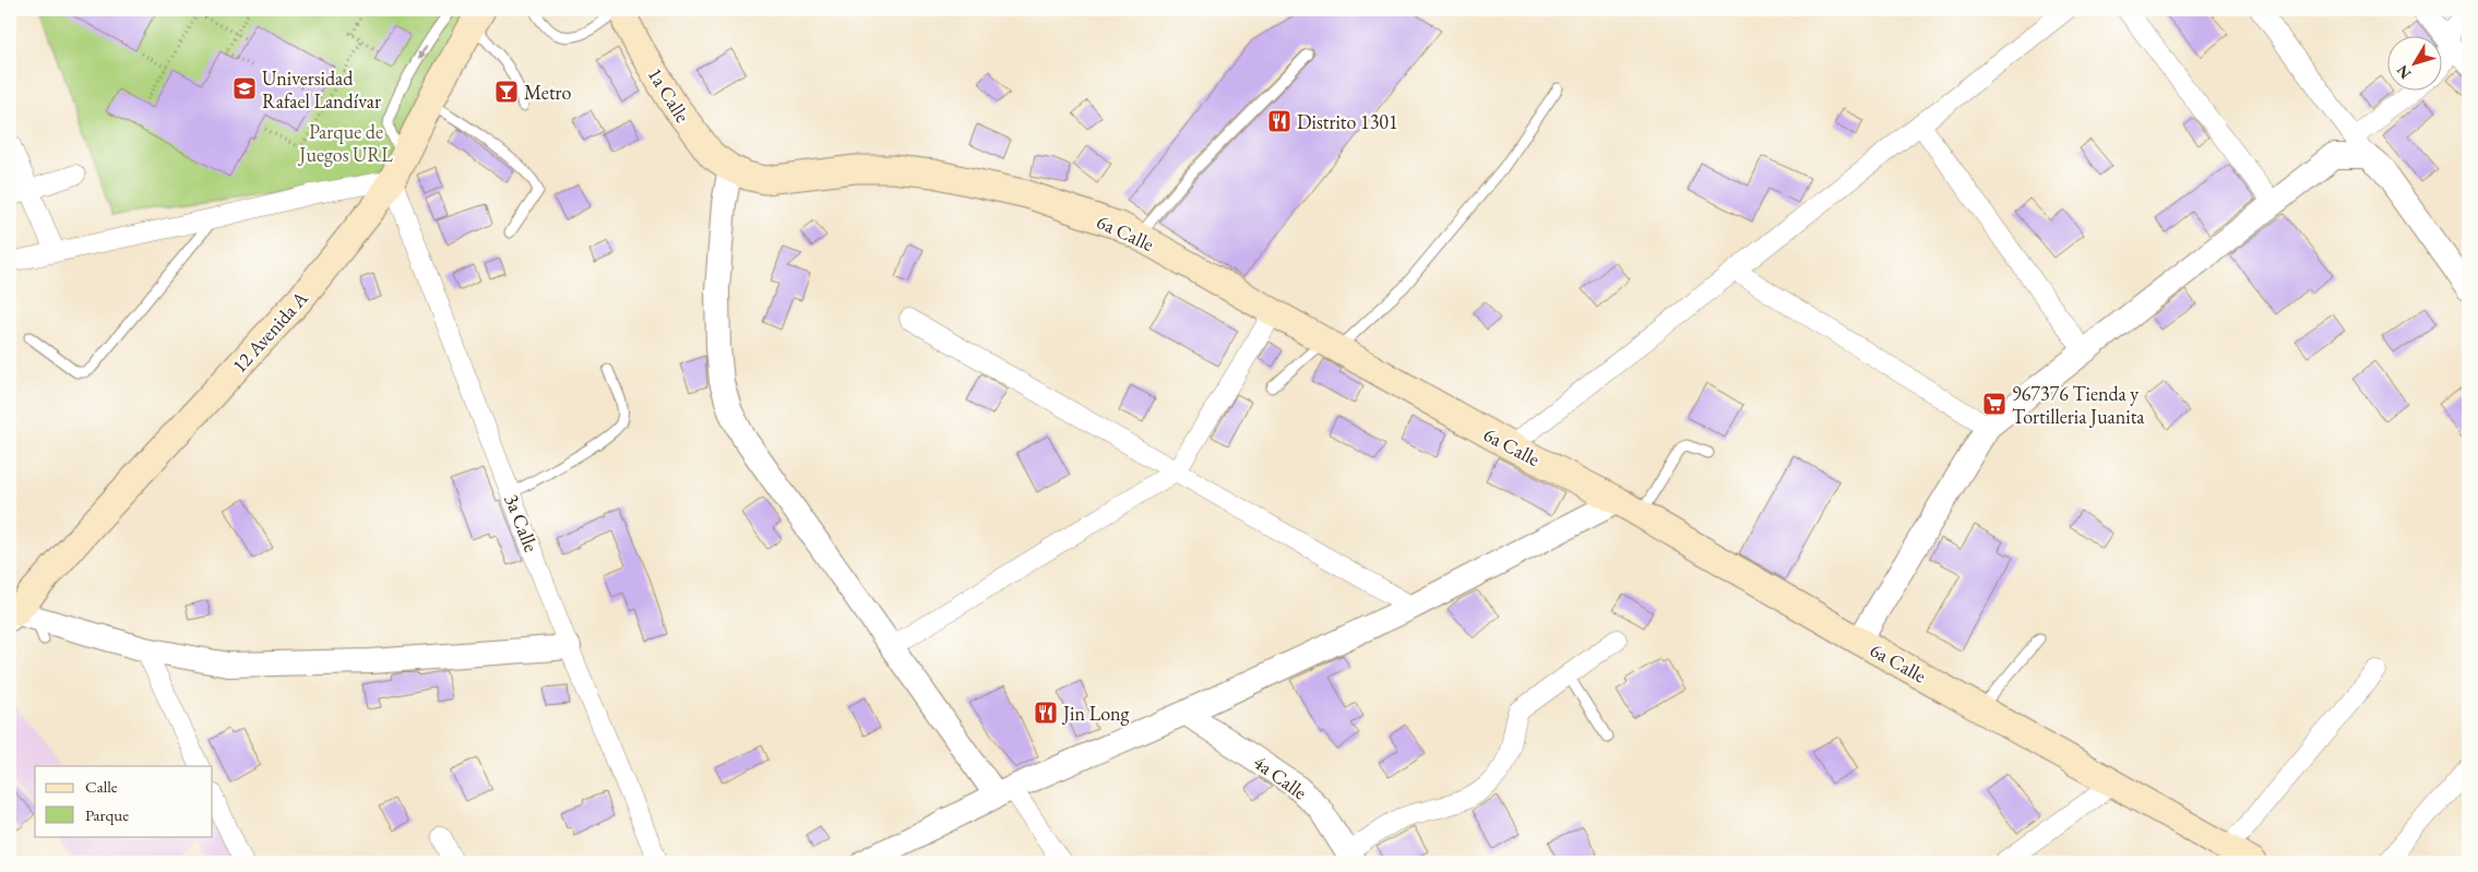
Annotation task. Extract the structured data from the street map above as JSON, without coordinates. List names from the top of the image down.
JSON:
{
  "streets": {
    "main road": ["1a Calle", "6a Calle", "12 Avenida A"],
    "street": ["3a Calle", "4a Calle"]
  },
  "crossings": [
    ["1a Calle", "6a Calle"],
    ["12 Avenida A", "3a Calle"]
  ],
  "parks": ["Parque de Juegos URL"],
  "places": {
    "school or university": ["Universidad Rafael Landívar"],
    "bar": ["Metro"],
    "restaurant": ["Distrito 1301", "Jin Long"],
    "supermarket": ["967376 Tienda y Tortilleria Juanita"]
  },
  "legend": ["Calle", "Parque"],
  "north": "bottom left"
}
